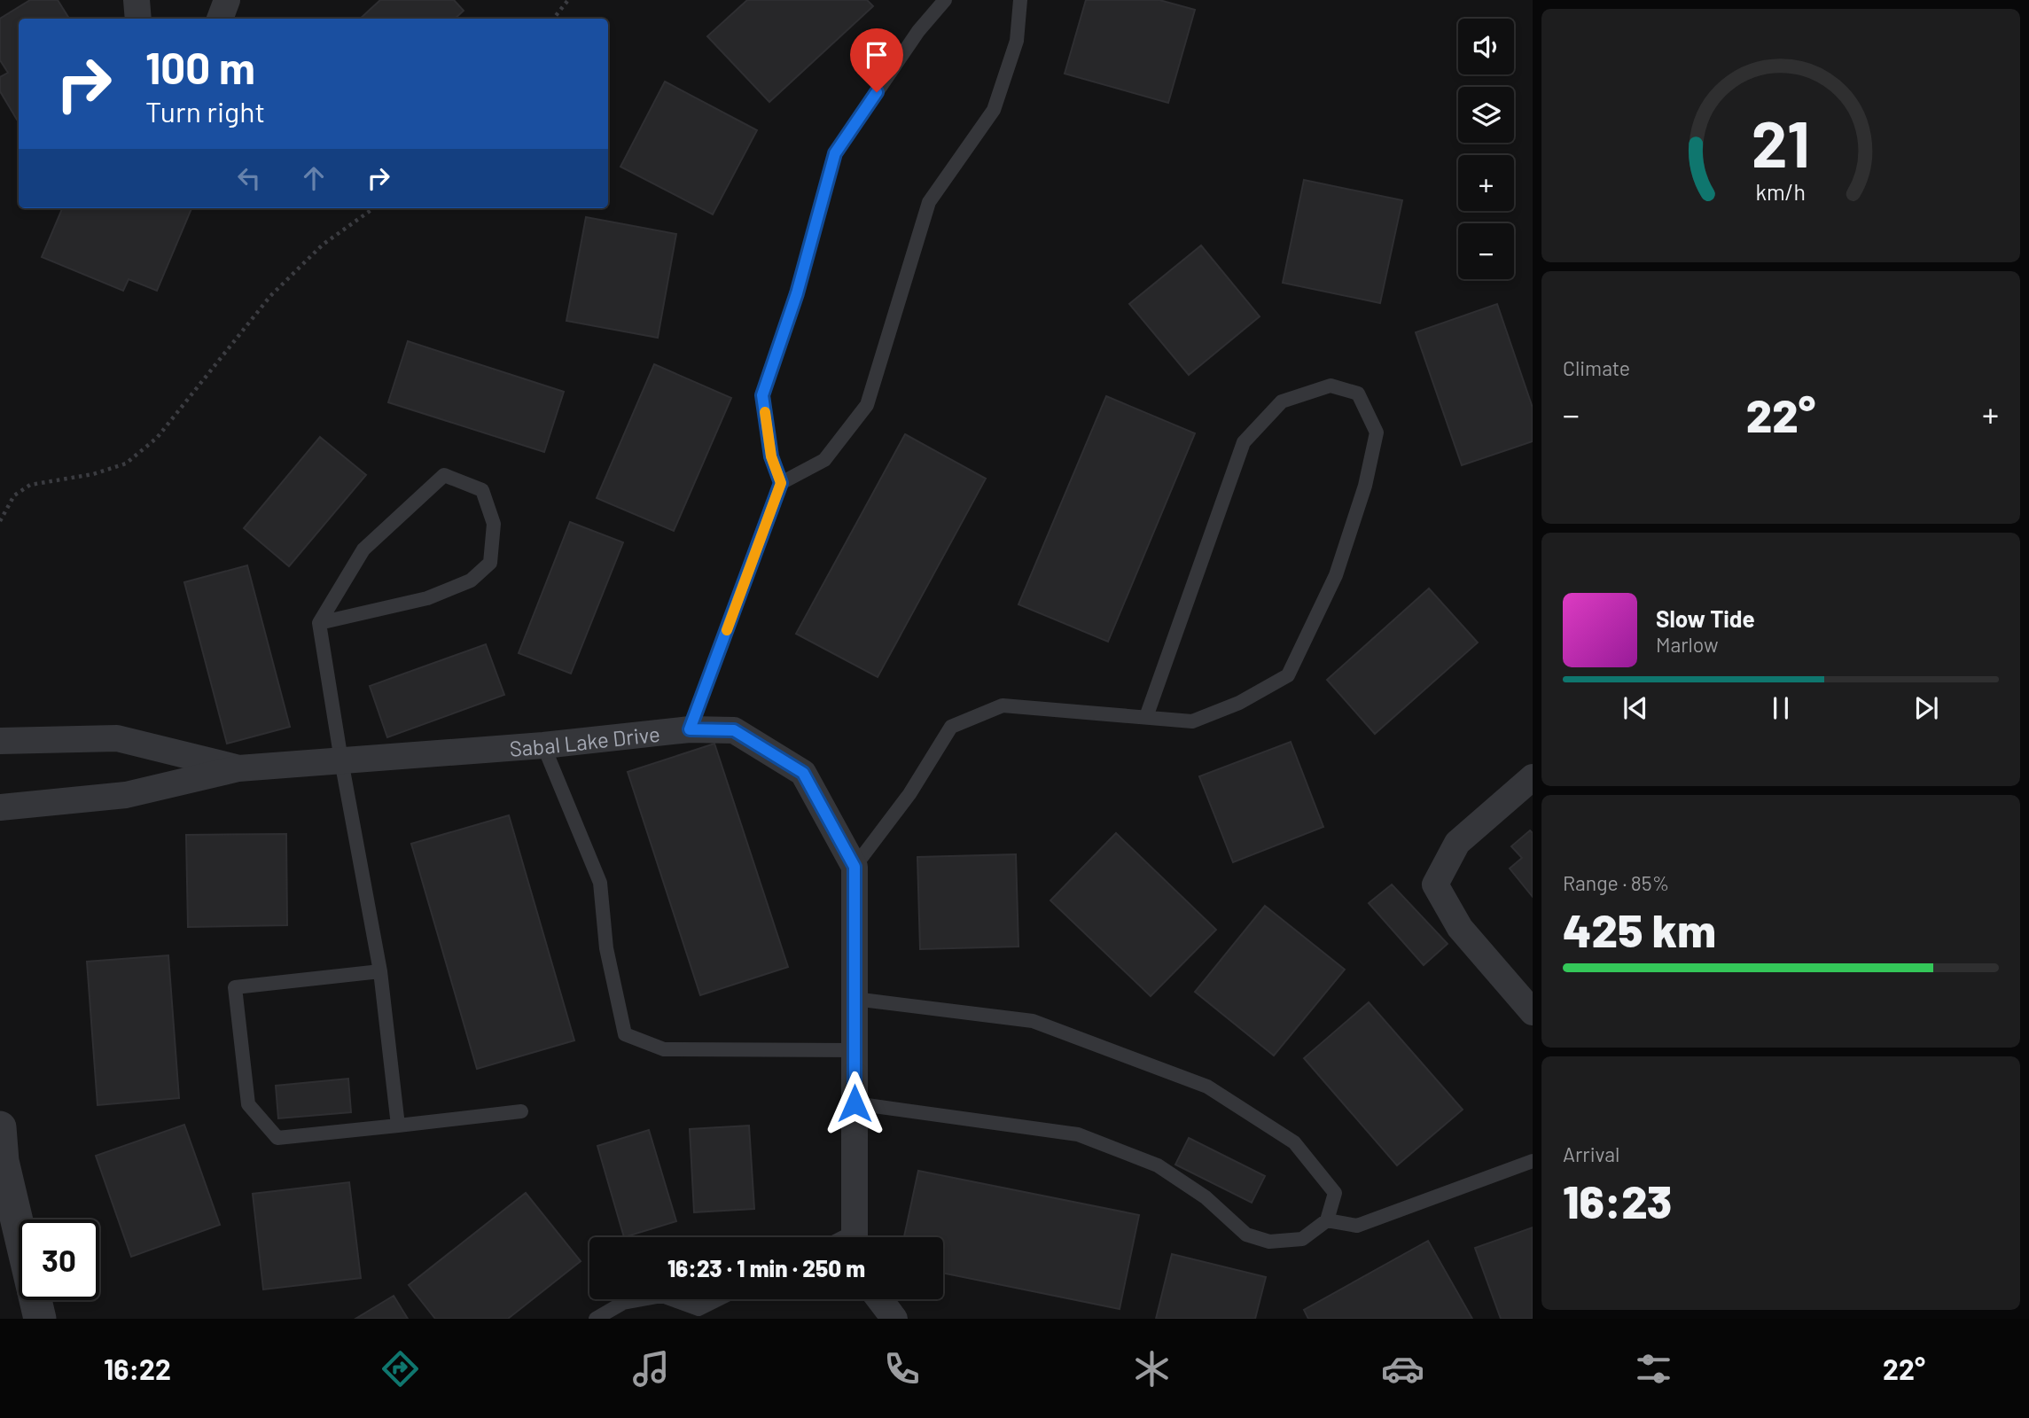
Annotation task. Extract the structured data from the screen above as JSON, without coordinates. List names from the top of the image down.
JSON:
{
  "streets": {
    "street": ["Sabal Lake Drive"]
  },
  "page": {
    "map_buttons": ["+", "−"],
    "turn": ["100 m", "Turn right"],
    "tile": [
      "Climate",
      ["Range · 85%", "425 km"],
      ["Arrival", "16:23"]
    ],
    "heat": ["−", "22°", "+"],
    "song": ["Slow Tide", "Marlow"],
    "limit": "30",
    "trip": "16:23 · 1 min · 250 m",
    "tabs": ["16:22", "22°"],
    "gauge": ["21", "km/h"]
  }
}
